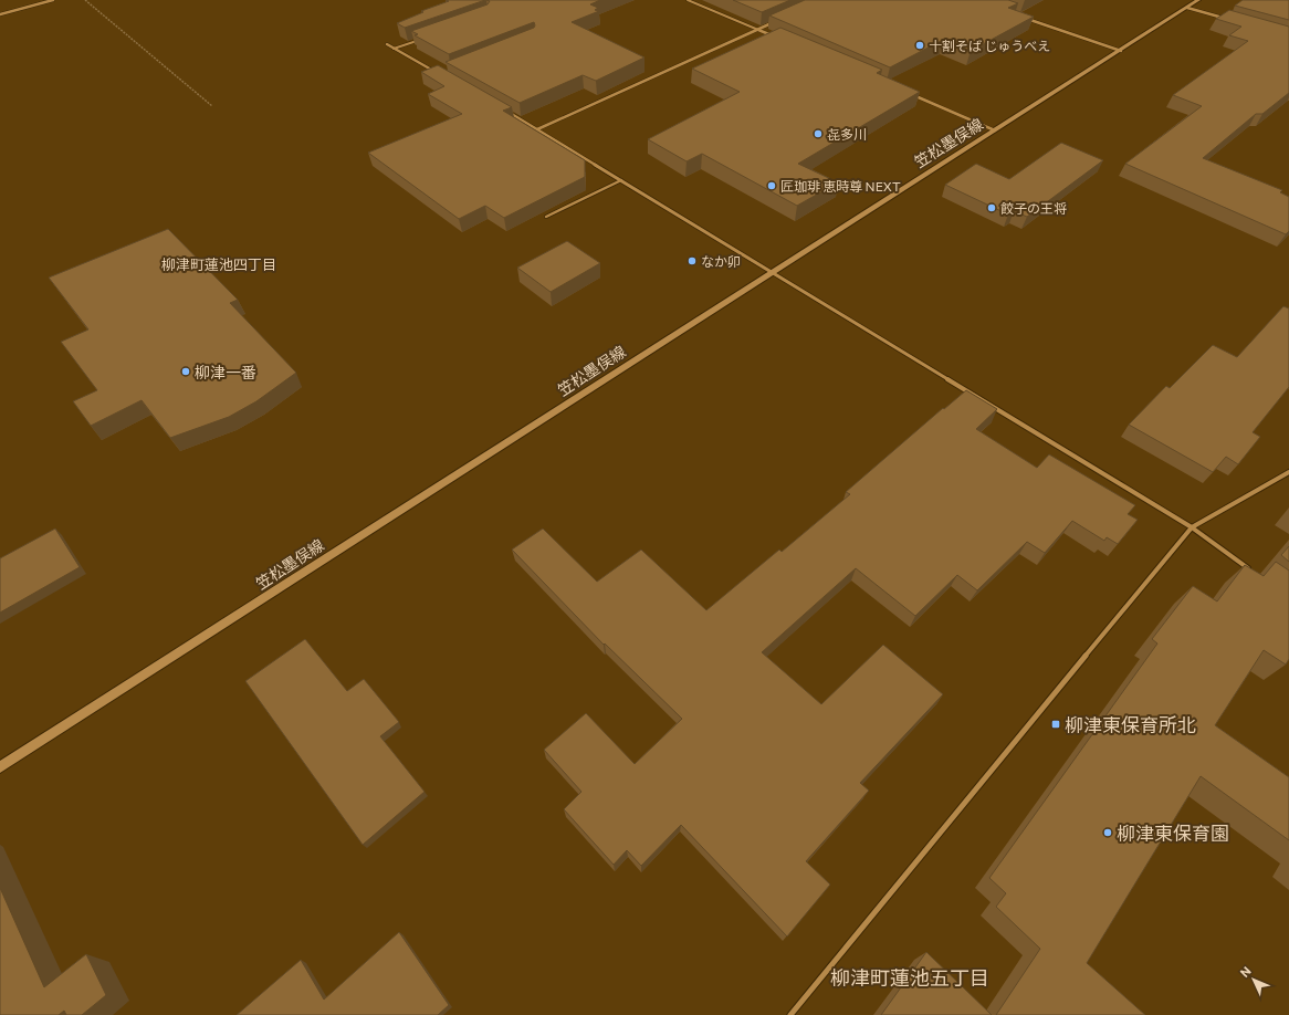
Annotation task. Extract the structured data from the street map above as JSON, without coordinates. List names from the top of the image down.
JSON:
{
  "streets": {
    "main road": ["笠松墨俣線"]
  },
  "districts": ["柳津町蓮池四丁目", "柳津町蓮池五丁目"],
  "places": {
    "other": [
      "十割そば じゅうべえ",
      "㐂多川",
      "匠珈琲 恵時尊 NEXT",
      "餃子の王将",
      "なか卯",
      "柳津一番",
      "柳津東保育園"
    ],
    "transit": ["柳津東保育所北"]
  },
  "north": "top left"
}
